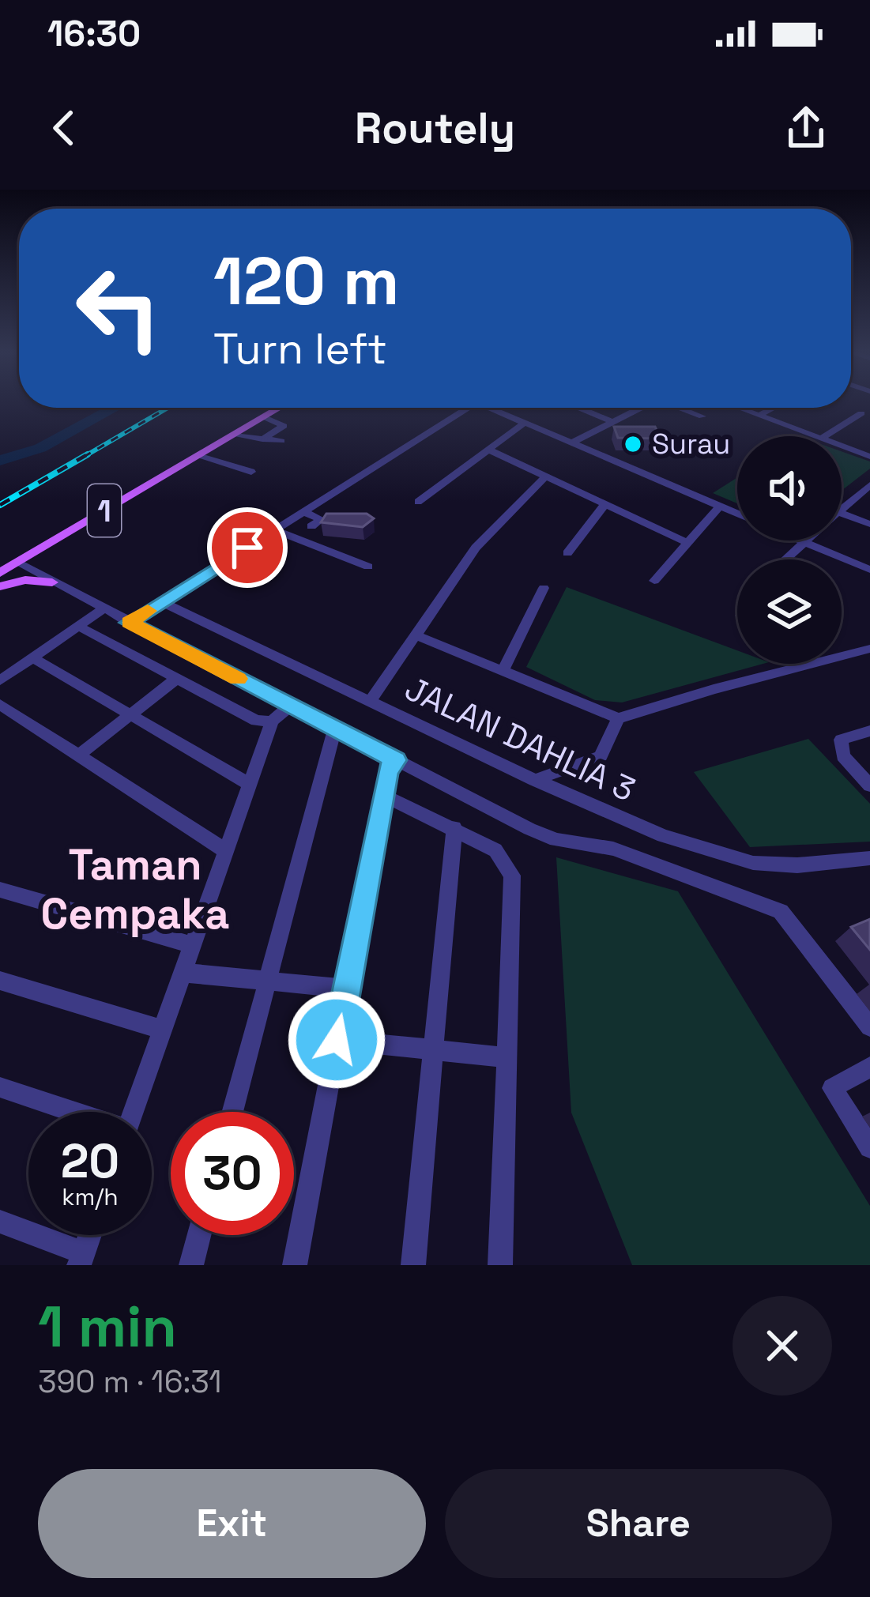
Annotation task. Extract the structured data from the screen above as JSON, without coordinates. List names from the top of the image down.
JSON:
{
  "streets": {
    "main road": ["1"],
    "street": ["JALAN DAHLIA 3"]
  },
  "districts": ["Taman Cempaka"],
  "places": ["Surau"],
  "page": {
    "status": "16:30",
    "header": "Routely",
    "turn": ["120 m", "Turn left"],
    "speed": "20 km/h",
    "limit": "30",
    "heading": ["1 min", "390 m · 16:31"],
    "buttons": ["Exit", "Share"]
  }
}
